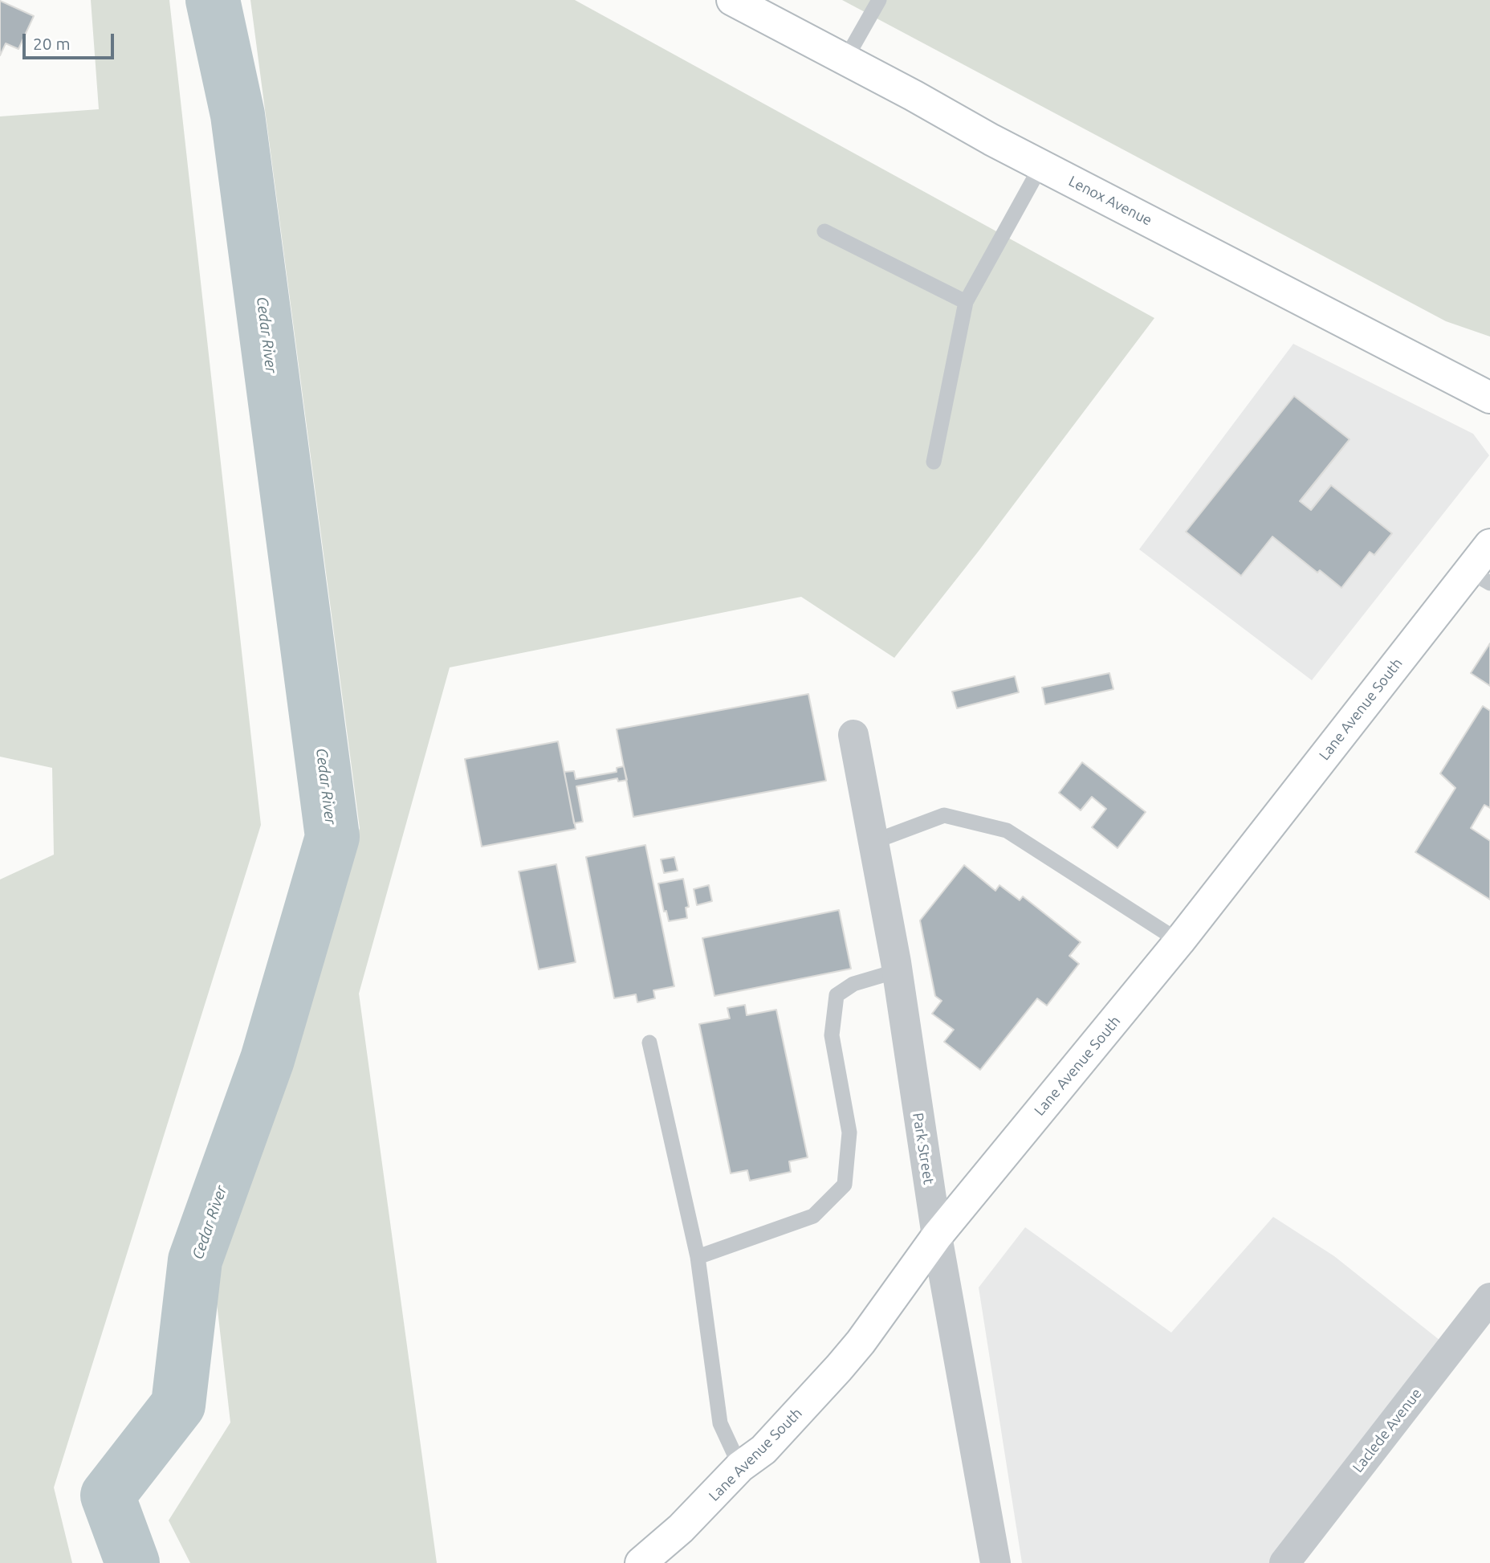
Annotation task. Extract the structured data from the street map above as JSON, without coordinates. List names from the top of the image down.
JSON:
{
  "streets": {
    "main road": ["Lenox Avenue", "Lane Avenue South"],
    "street": ["Park Street", "Laclede Avenue"]
  },
  "crossings": [
    ["Lane Avenue South", "Park Street"]
  ],
  "water": ["Cedar River"],
  "scale_bar": "20 m"
}
